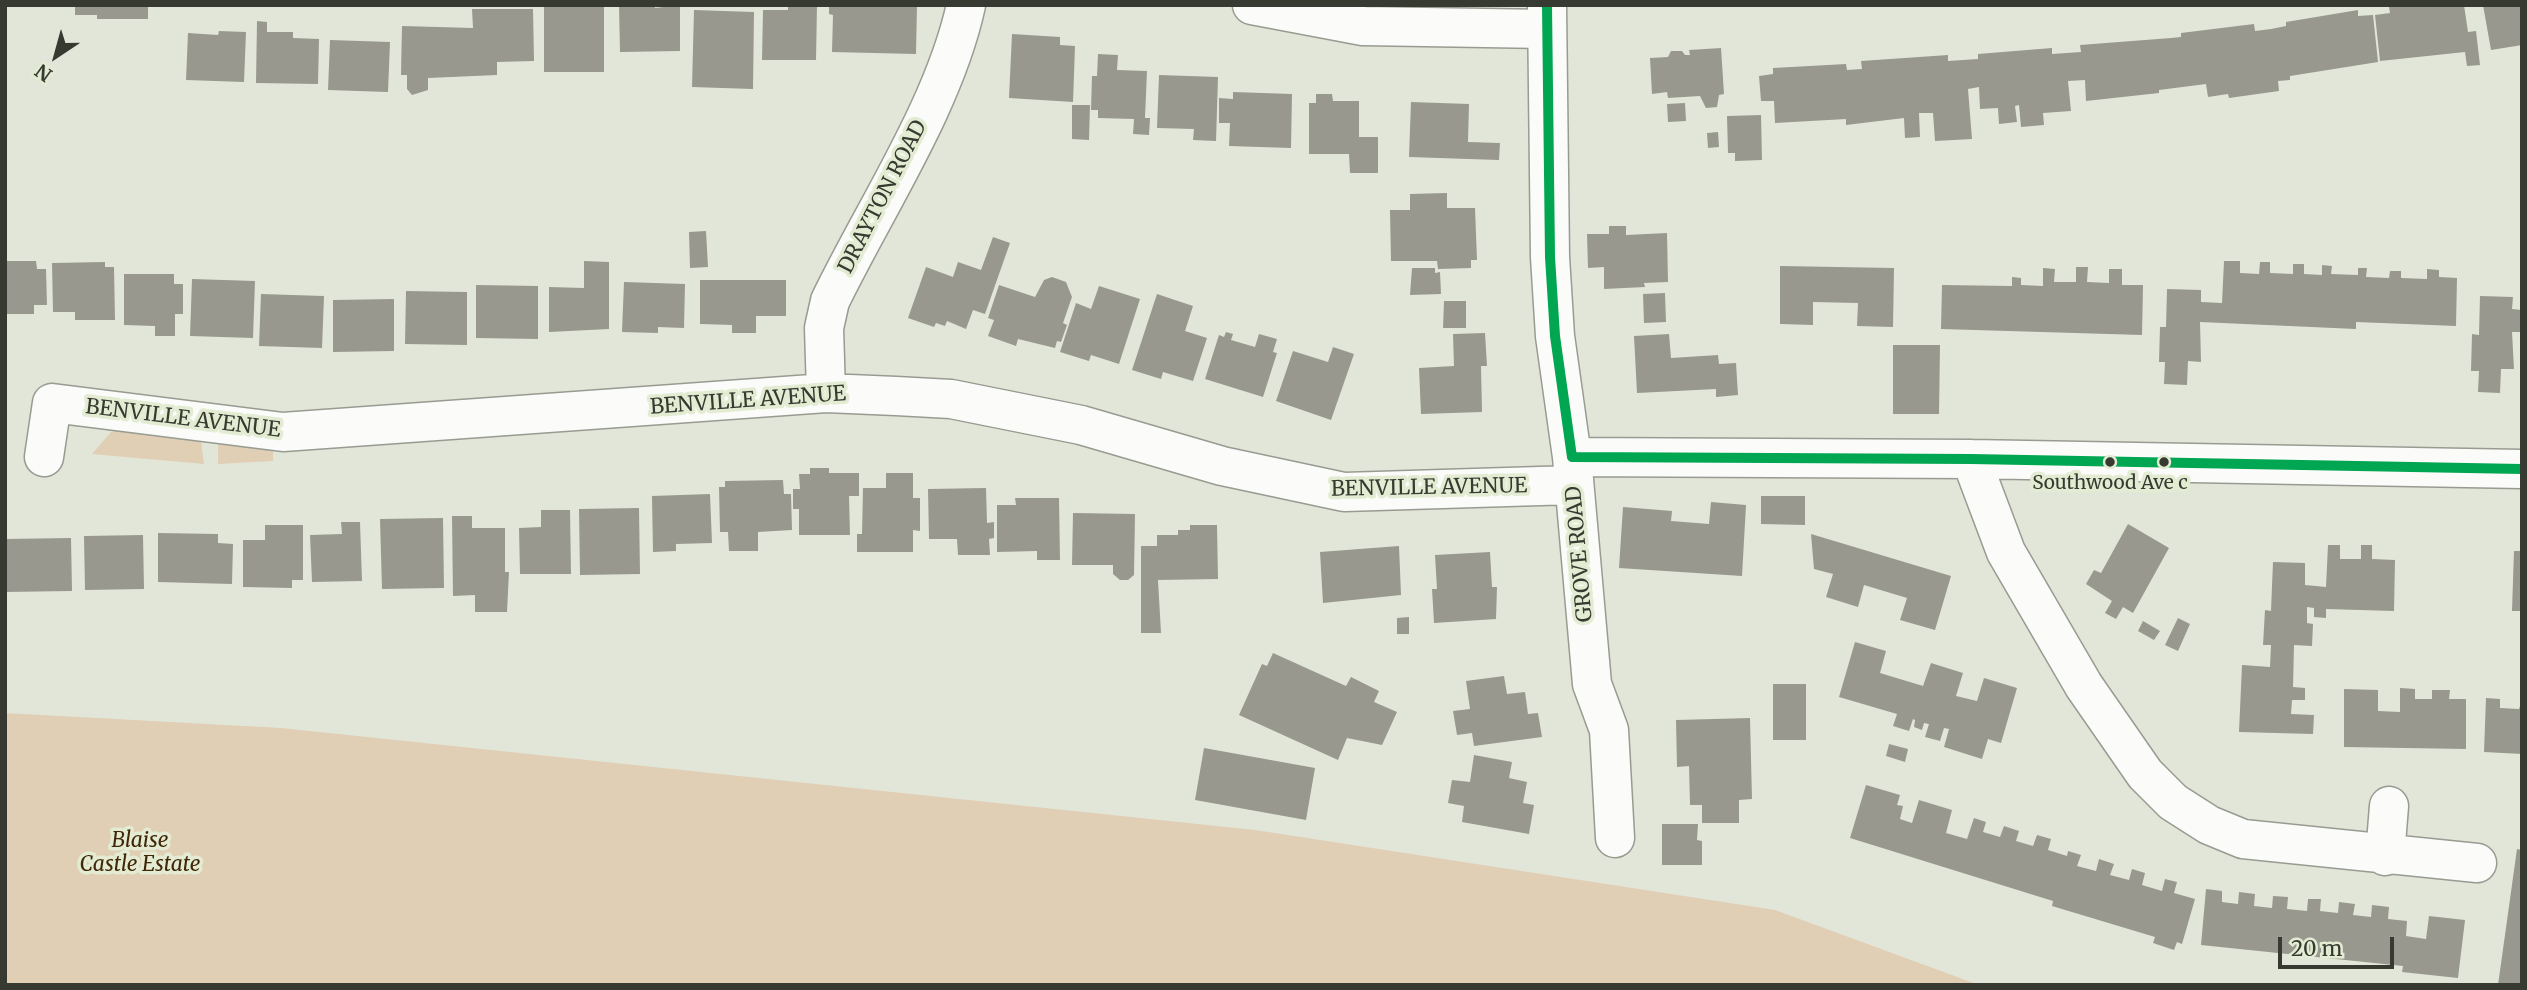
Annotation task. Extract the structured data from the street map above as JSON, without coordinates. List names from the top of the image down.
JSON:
{
  "streets": {
    "street": ["DRAYTON ROAD", "BENVILLE AVENUE", "GROVE ROAD"]
  },
  "crossings": [
    ["DRAYTON ROAD", "BENVILLE AVENUE"],
    ["BENVILLE AVENUE", "GROVE ROAD"]
  ],
  "parks": ["Blaise Castle Estate"],
  "places": ["Southwood Ave c"],
  "scale_bar": "20 m",
  "north": "bottom left"
}
